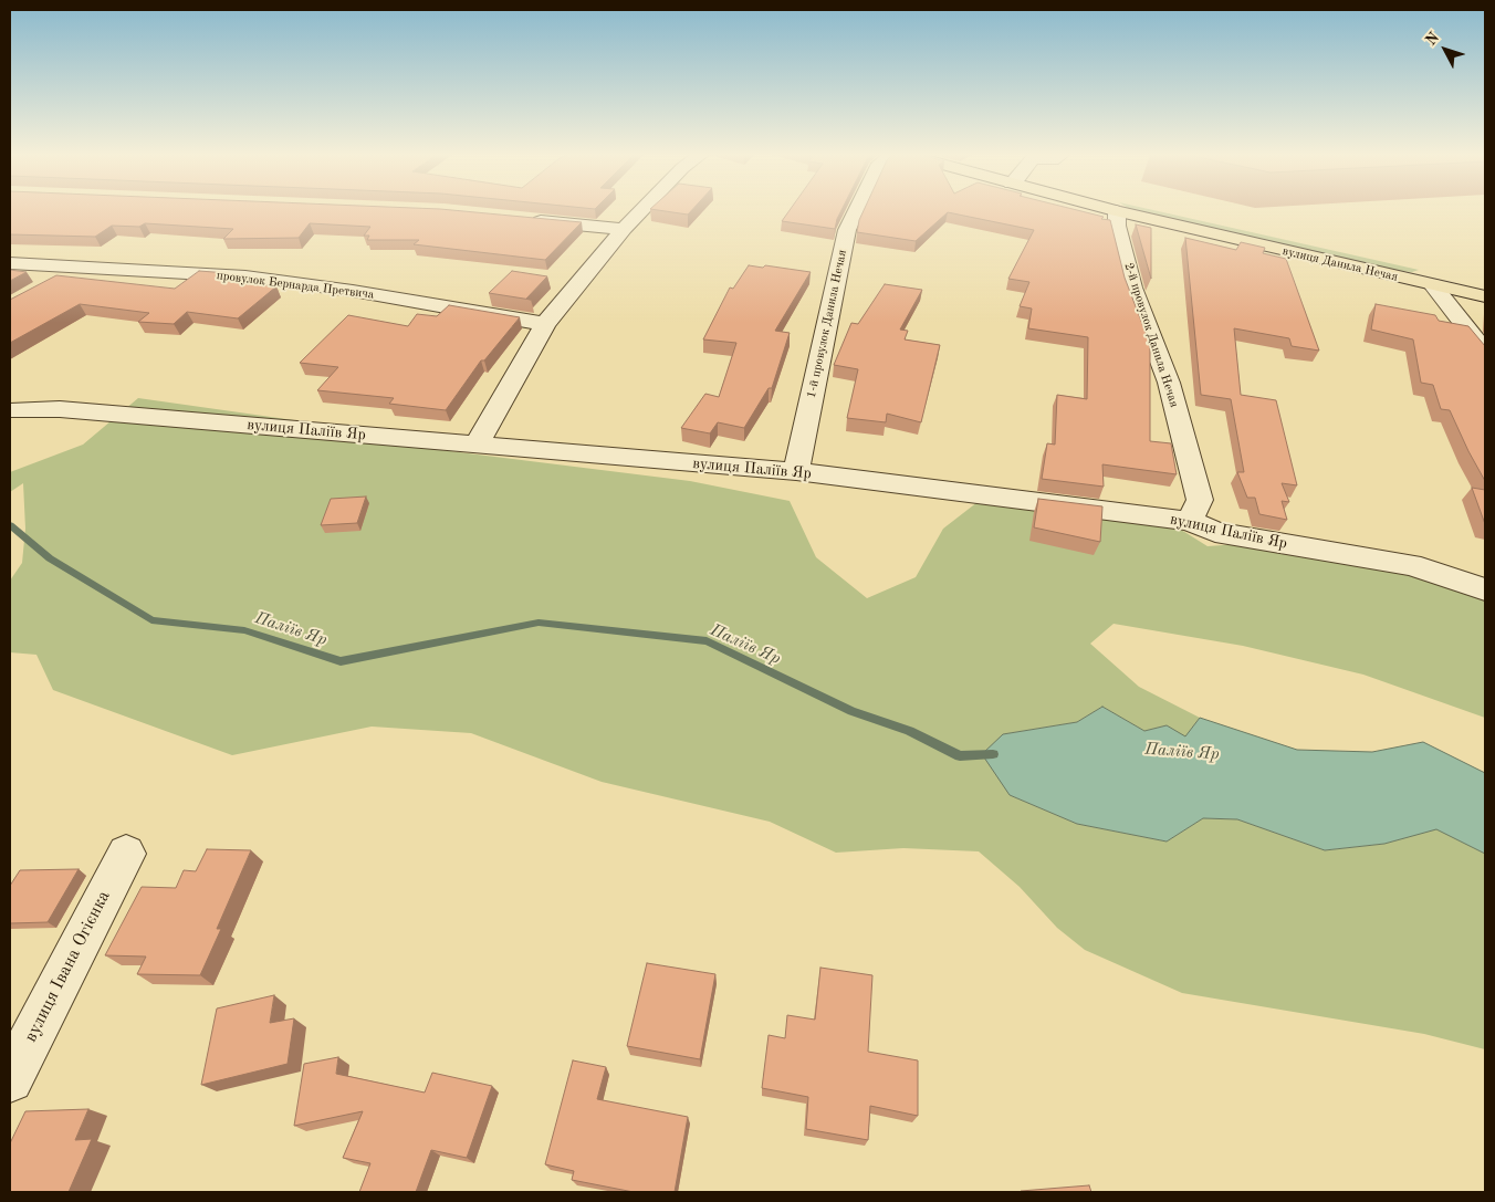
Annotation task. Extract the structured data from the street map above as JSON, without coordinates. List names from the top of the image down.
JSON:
{
  "streets": {
    "main road": ["вулиця Данила Нечая"],
    "street": [
      "провулок Бернарда Претвича",
      "1-й провулок Данила Нечая",
      "2-й провулок Данила Нечая",
      "вулиця Паліїв Яр",
      "вулиця Івана Огієнка"
    ]
  },
  "crossings": [
    ["вулиця Данила Нечая", "2-й провулок Данила Нечая"],
    ["1-й провулок Данила Нечая", "вулиця Паліїв Яр"],
    ["2-й провулок Данила Нечая", "вулиця Паліїв Яр"]
  ],
  "water": ["Паліїв Яр"],
  "north": "top left"
}
